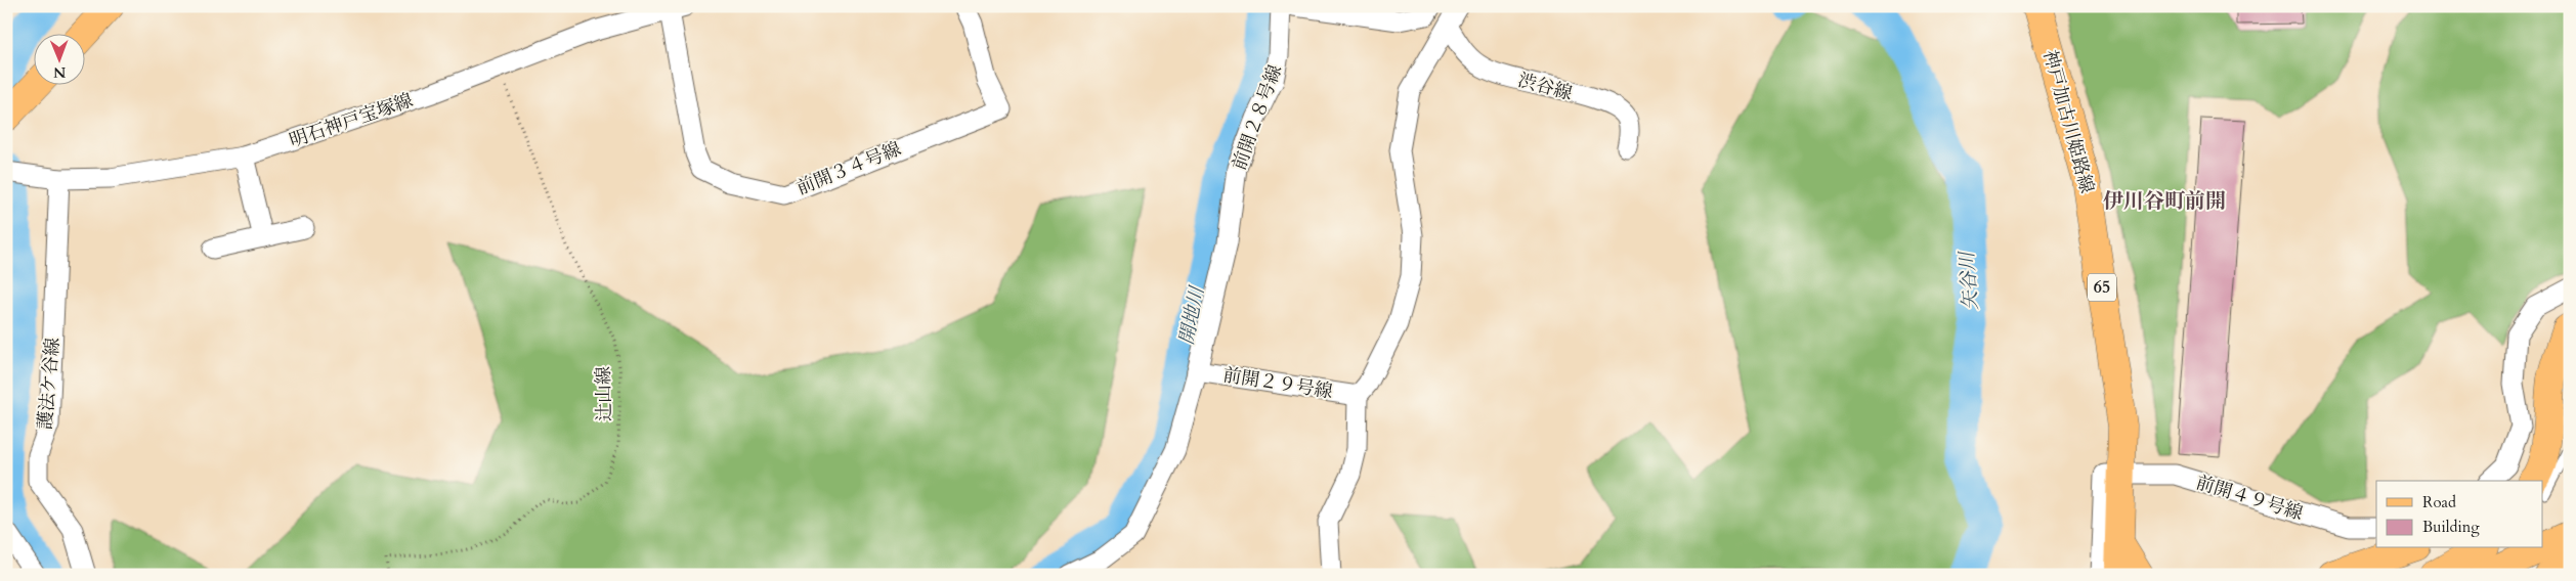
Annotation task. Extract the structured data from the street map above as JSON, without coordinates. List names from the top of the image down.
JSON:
{
  "streets": {
    "main road": ["神戸加古川姫路線", "65"],
    "street": [
      "渋谷線",
      "前開２８号線",
      "明石神戸宝塚線",
      "前開３４号線",
      "護法ケ谷線",
      "前開２９号線",
      "前開４９号線"
    ],
    "path": ["辻山線"]
  },
  "crossings": [
    ["前開２８号線", "前開２９号線"],
    ["明石神戸宝塚線", "前開３４号線"],
    ["明石神戸宝塚線", "護法ケ谷線"],
    ["明石神戸宝塚線", "辻山線"],
    ["神戸加古川姫路線", "前開４９号線"]
  ],
  "districts": ["伊川谷町前開"],
  "water": ["矢谷川", "開地川"],
  "legend": ["Road", "Building"],
  "north": "bottom"
}
